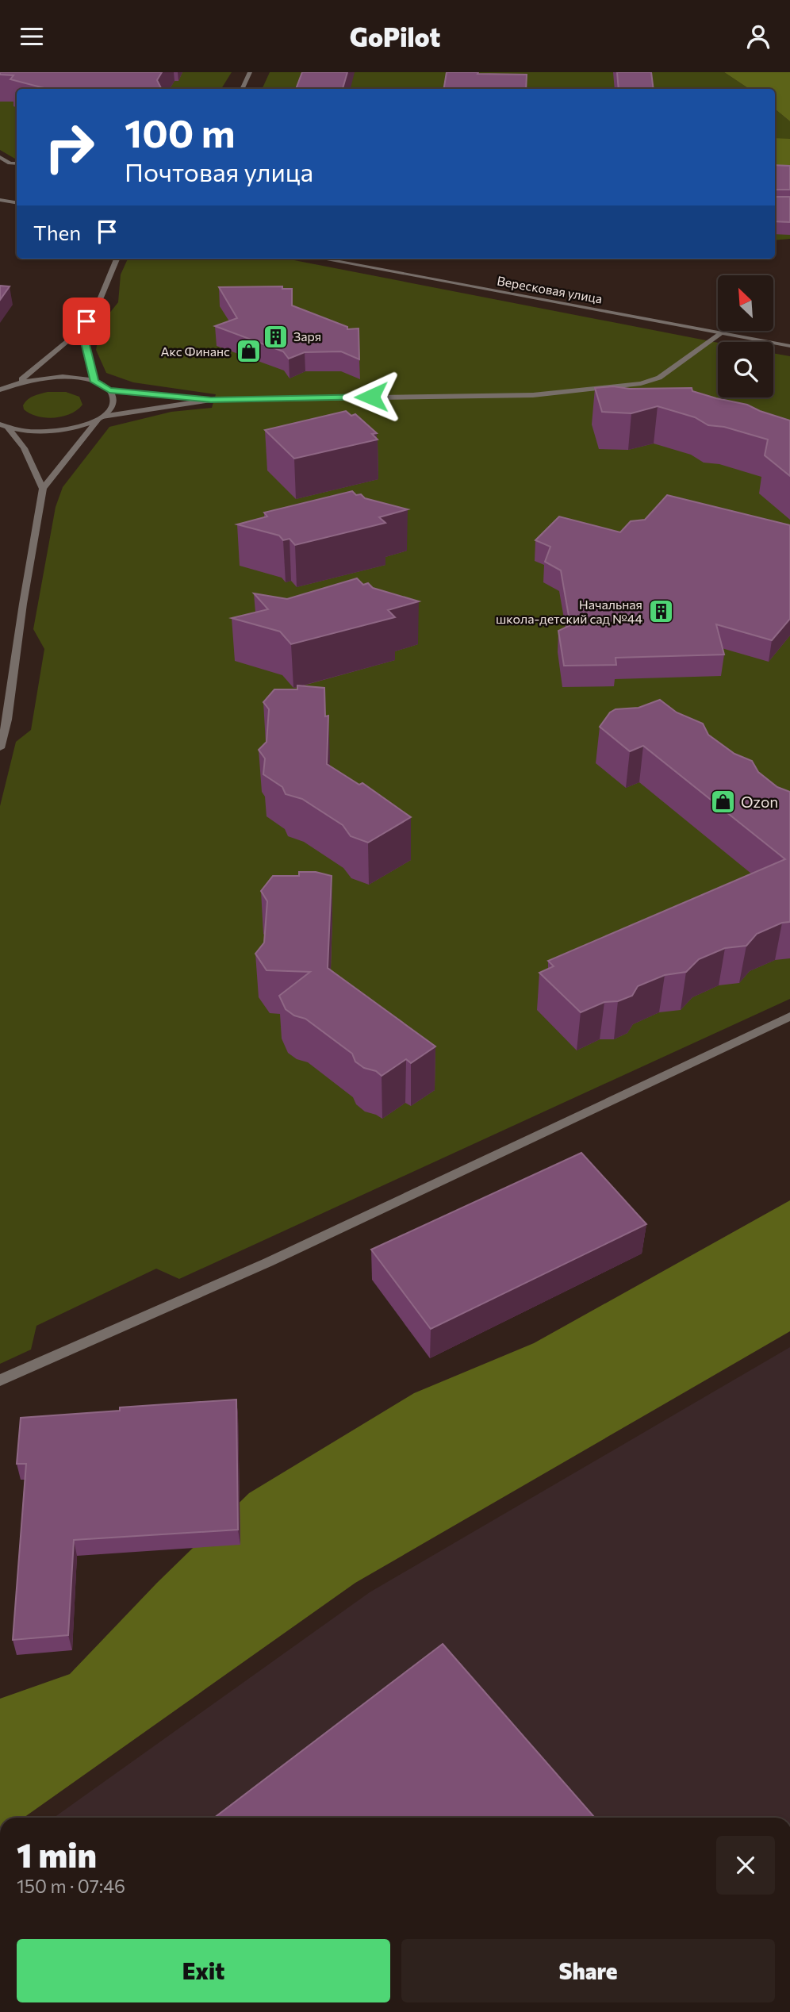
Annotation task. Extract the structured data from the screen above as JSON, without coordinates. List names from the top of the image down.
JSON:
{
  "streets": {
    "street": ["Вересковая улица"]
  },
  "places": {
    "building": ["Заря", "Начальная школа-детский сад №44"],
    "shop": ["Акс Финанс", "Ozon"]
  },
  "north": "top left",
  "page": {
    "header": "GoPilot",
    "turn": ["100 m", "Почтовая улица"],
    "then": "Then",
    "heading": ["1 min", "150 m · 07:46"],
    "buttons": ["Exit", "Share"]
  }
}
